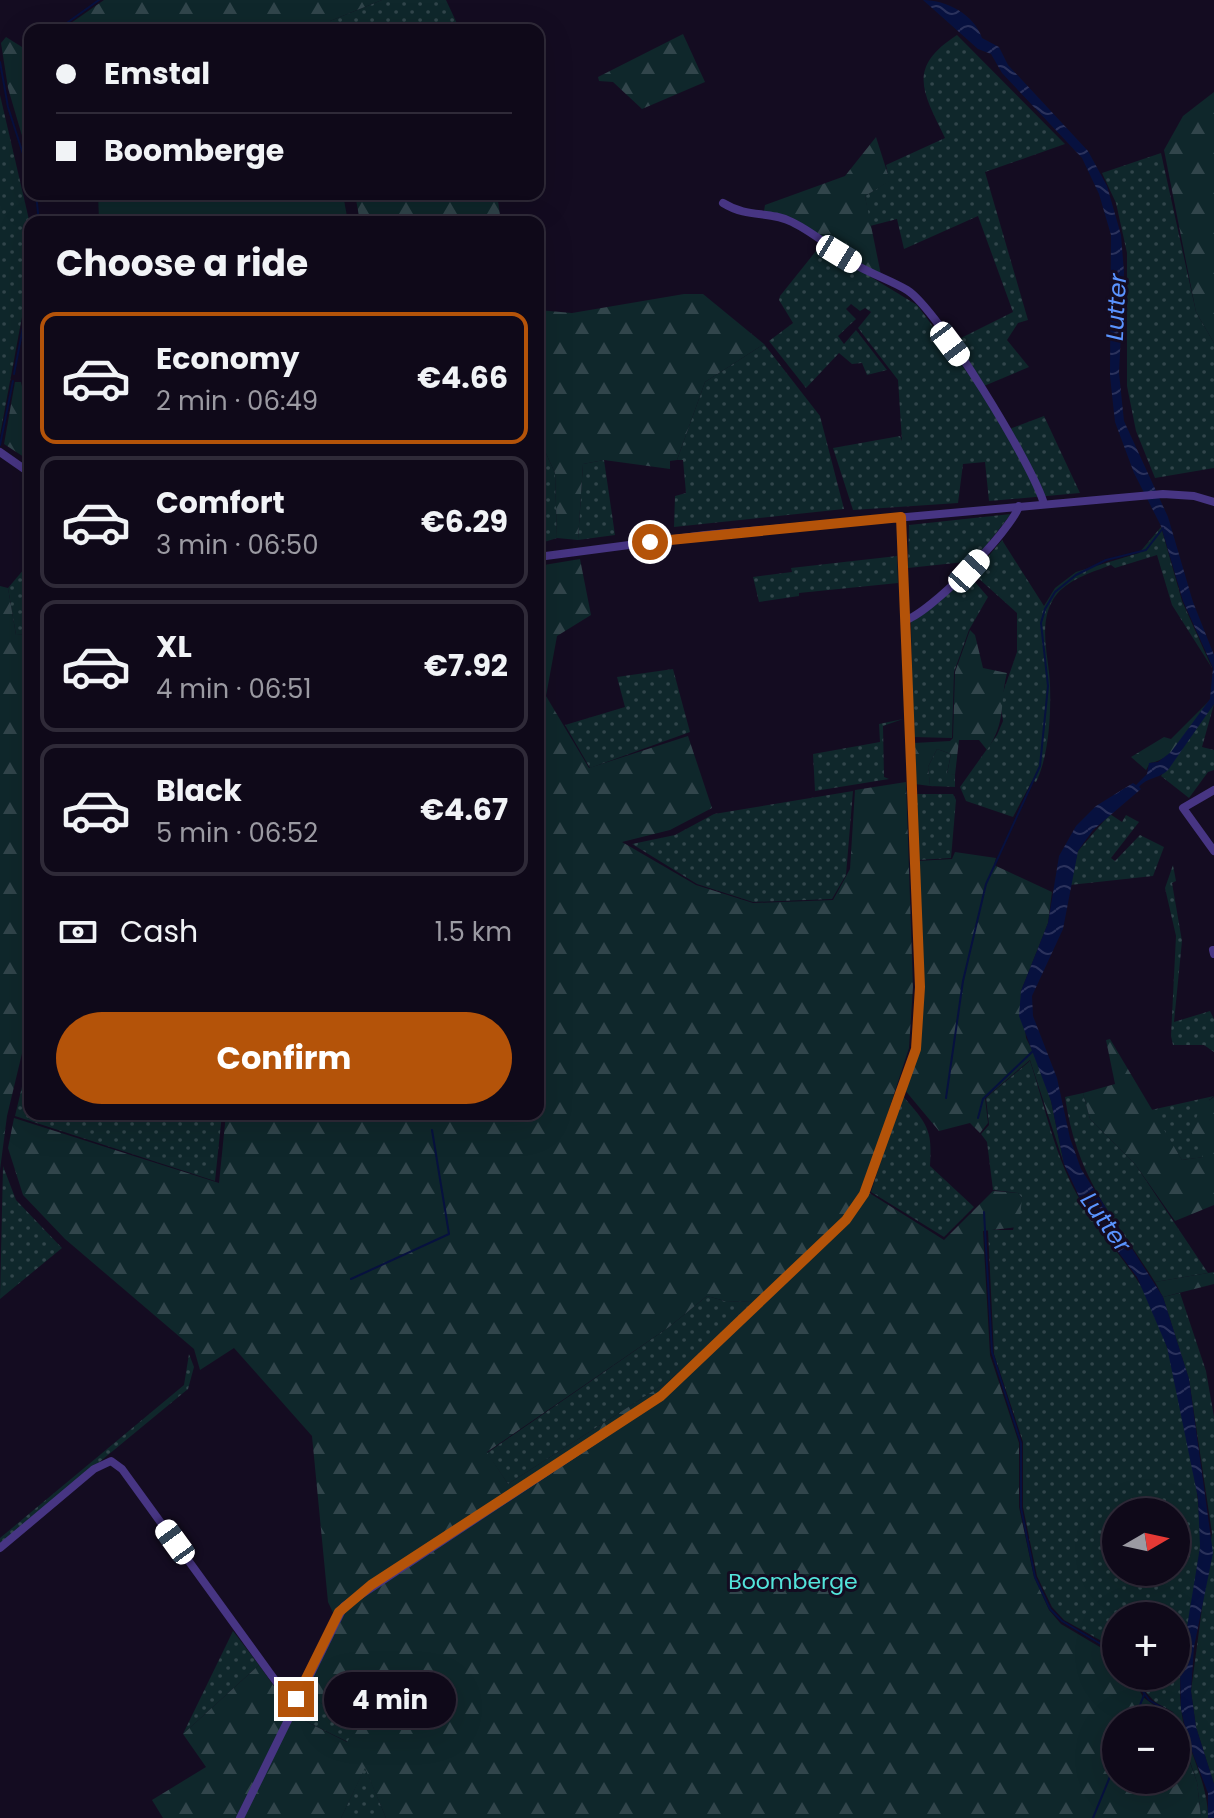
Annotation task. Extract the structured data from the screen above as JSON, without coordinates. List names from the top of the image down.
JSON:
{
  "water": ["Lutter"],
  "parks": ["Boomberge"],
  "north": "right",
  "page": {
    "banner": ["Emstal", "Boomberge"],
    "heading": "Choose a ride",
    "list": [
      {
        "name": "Economy",
        "note": "2 min · 06:49",
        "value": "€4.66"
      },
      {
        "name": "Comfort",
        "note": "3 min · 06:50",
        "value": "€6.29"
      },
      {
        "name": "XL",
        "note": "4 min · 06:51",
        "value": "€7.92"
      },
      {
        "name": "Black",
        "note": "5 min · 06:52",
        "value": "€4.67"
      }
    ],
    "pay": ["Cash", "1.5 km"],
    "buttons": "Confirm",
    "map_buttons": ["+", "−"],
    "bubble": "4 min"
  }
}
